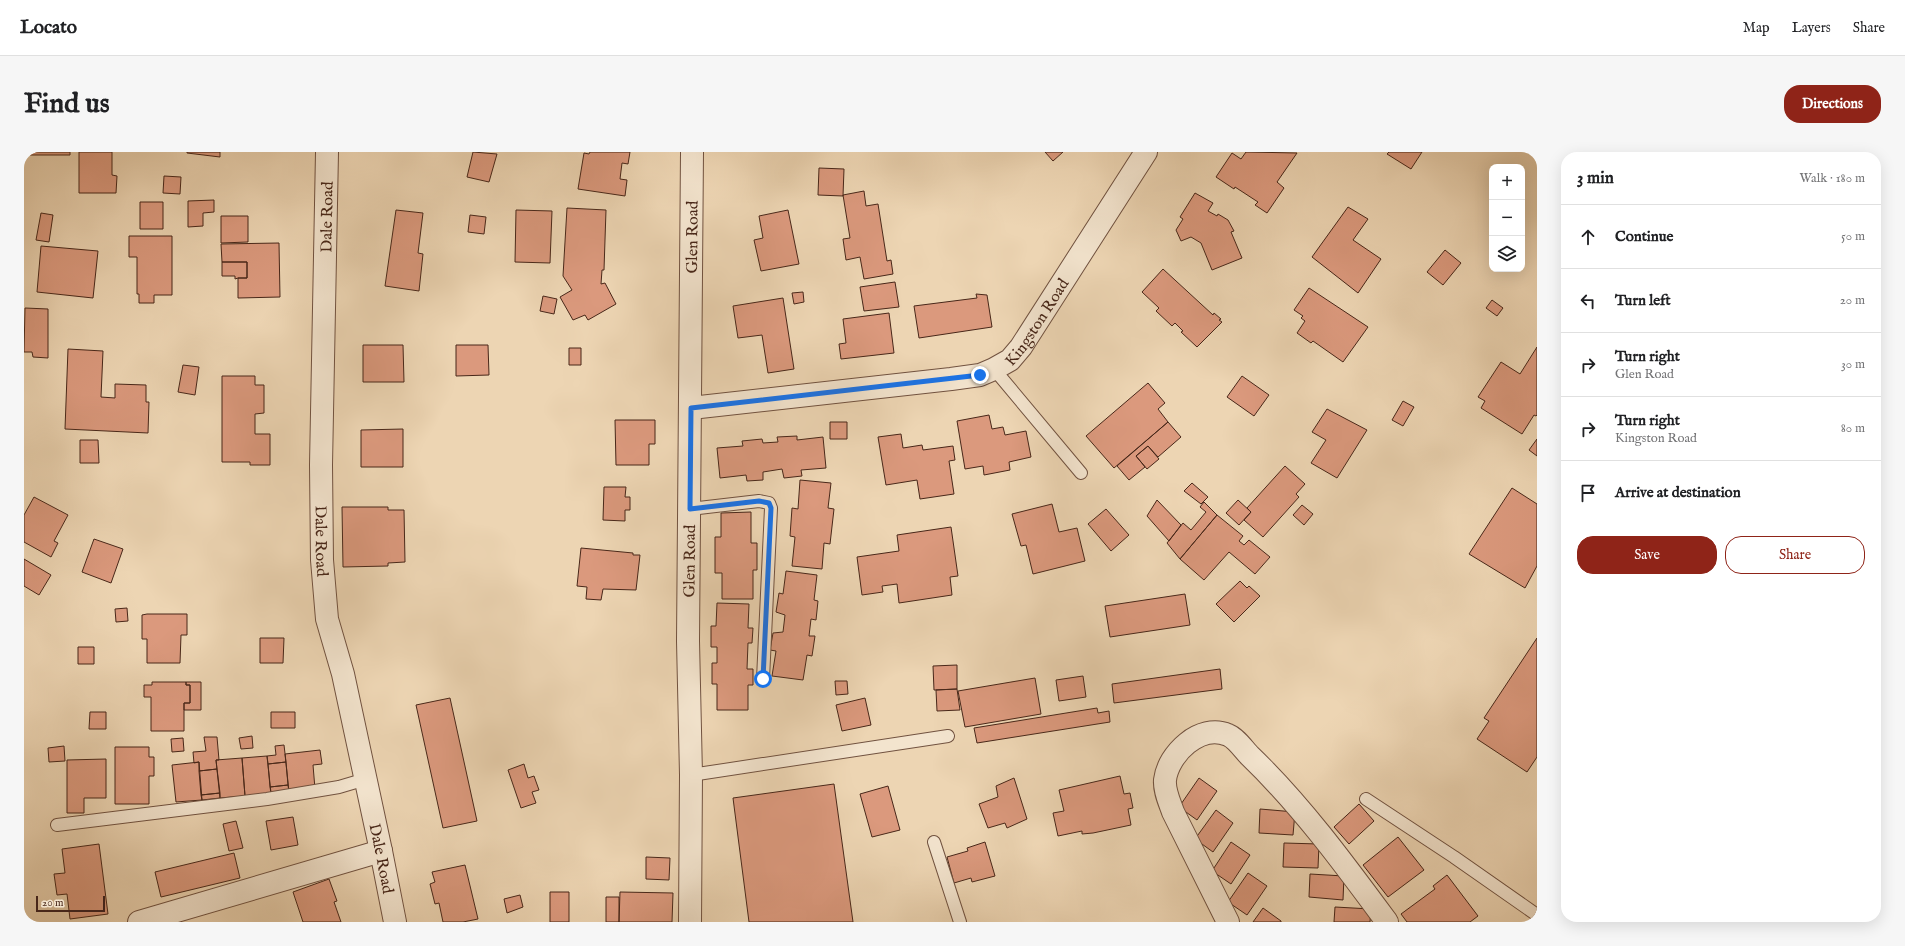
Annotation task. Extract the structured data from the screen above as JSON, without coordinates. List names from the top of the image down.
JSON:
{
  "streets": {
    "street": ["Dale Road", "Glen Road", "Kingston Road"]
  },
  "crossings": [
    ["Glen Road", "Kingston Road"]
  ],
  "scale_bar": "20 m",
  "page": {
    "header": "Locato",
    "nav": ["Map", "Layers", "Share"],
    "buttons": [
      "Directions",
      ["Save", "Share"]
    ],
    "title": "Find us",
    "heading": ["3 min", "Walk · 180 m"],
    "map_buttons": ["+", "−"],
    "list": [
      ["Continue", "50 m"],
      ["Turn left", "20 m"],
      ["Turn right", "Glen Road", "30 m"],
      ["Turn right", "Kingston Road", "80 m"],
      "Arrive at destination"
    ],
    "scale": "20 m"
  }
}
